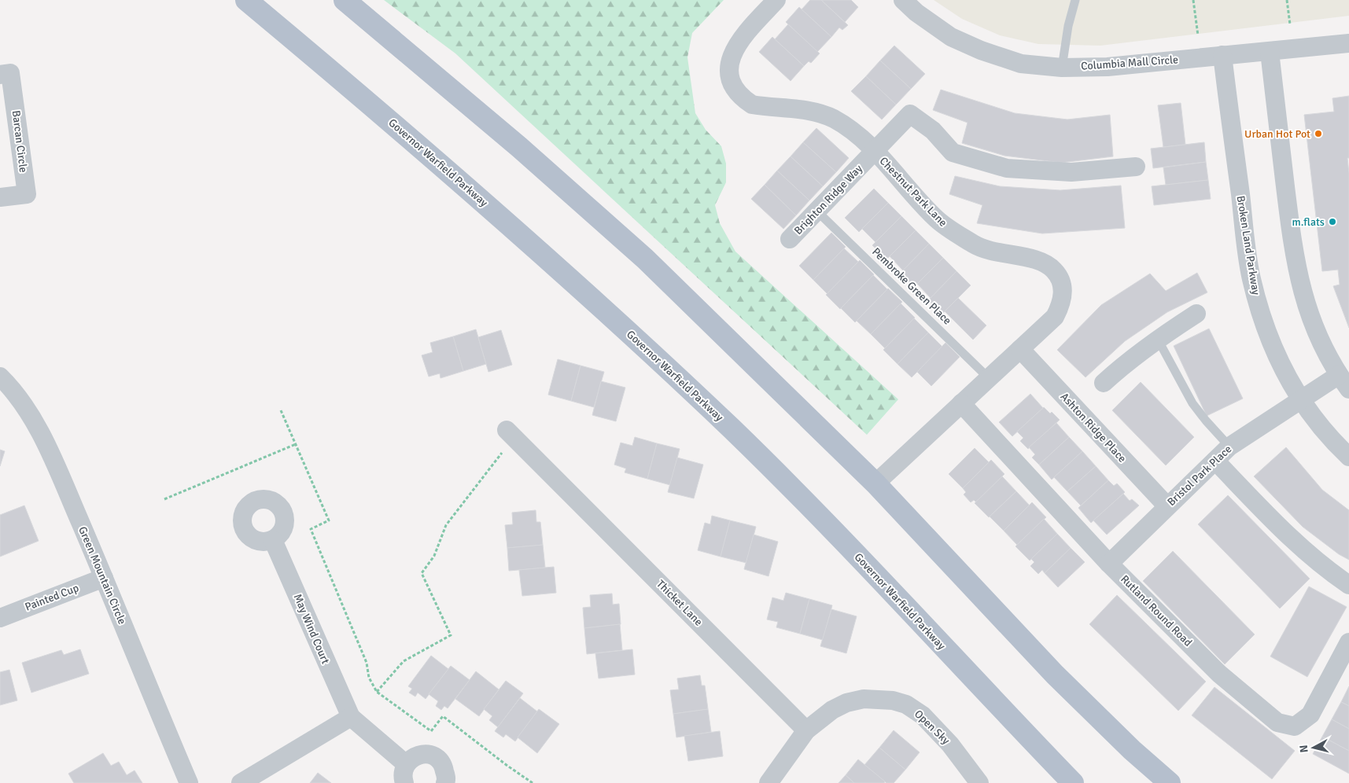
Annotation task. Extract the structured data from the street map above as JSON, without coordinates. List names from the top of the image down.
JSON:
{
  "streets": {
    "main road": ["Governor Warfield Parkway"],
    "street": [
      "Columbia Mall Circle",
      "Barcan Circle",
      "Chestnut Park Lane",
      "Brighton Ridge Way",
      "Broken Land Parkway",
      "Ashton Ridge Place",
      "Bristol Park Place",
      "Green Mountain Circle",
      "Painted Cup",
      "Thicket Lane",
      "Rutland Round Road",
      "May Wind Court",
      "Open Sky"
    ],
    "lane": ["Pembroke Green Place"]
  },
  "crossings": [
    ["Columbia Mall Circle", "Broken Land Parkway"],
    ["Chestnut Park Lane", "Brighton Ridge Way"],
    ["Chestnut Park Lane", "Pembroke Green Place"],
    ["Chestnut Park Lane", "Ashton Ridge Place"],
    ["Chestnut Park Lane", "Rutland Round Road"],
    ["Brighton Ridge Way", "Pembroke Green Place"],
    ["Broken Land Parkway", "Bristol Park Place"],
    ["Ashton Ridge Place", "Bristol Park Place"],
    ["Bristol Park Place", "Rutland Round Road"],
    ["Green Mountain Circle", "Painted Cup"],
    ["Thicket Lane", "Open Sky"]
  ],
  "places": ["Urban Hot Pot", "m.flats"],
  "north": "left"
}
